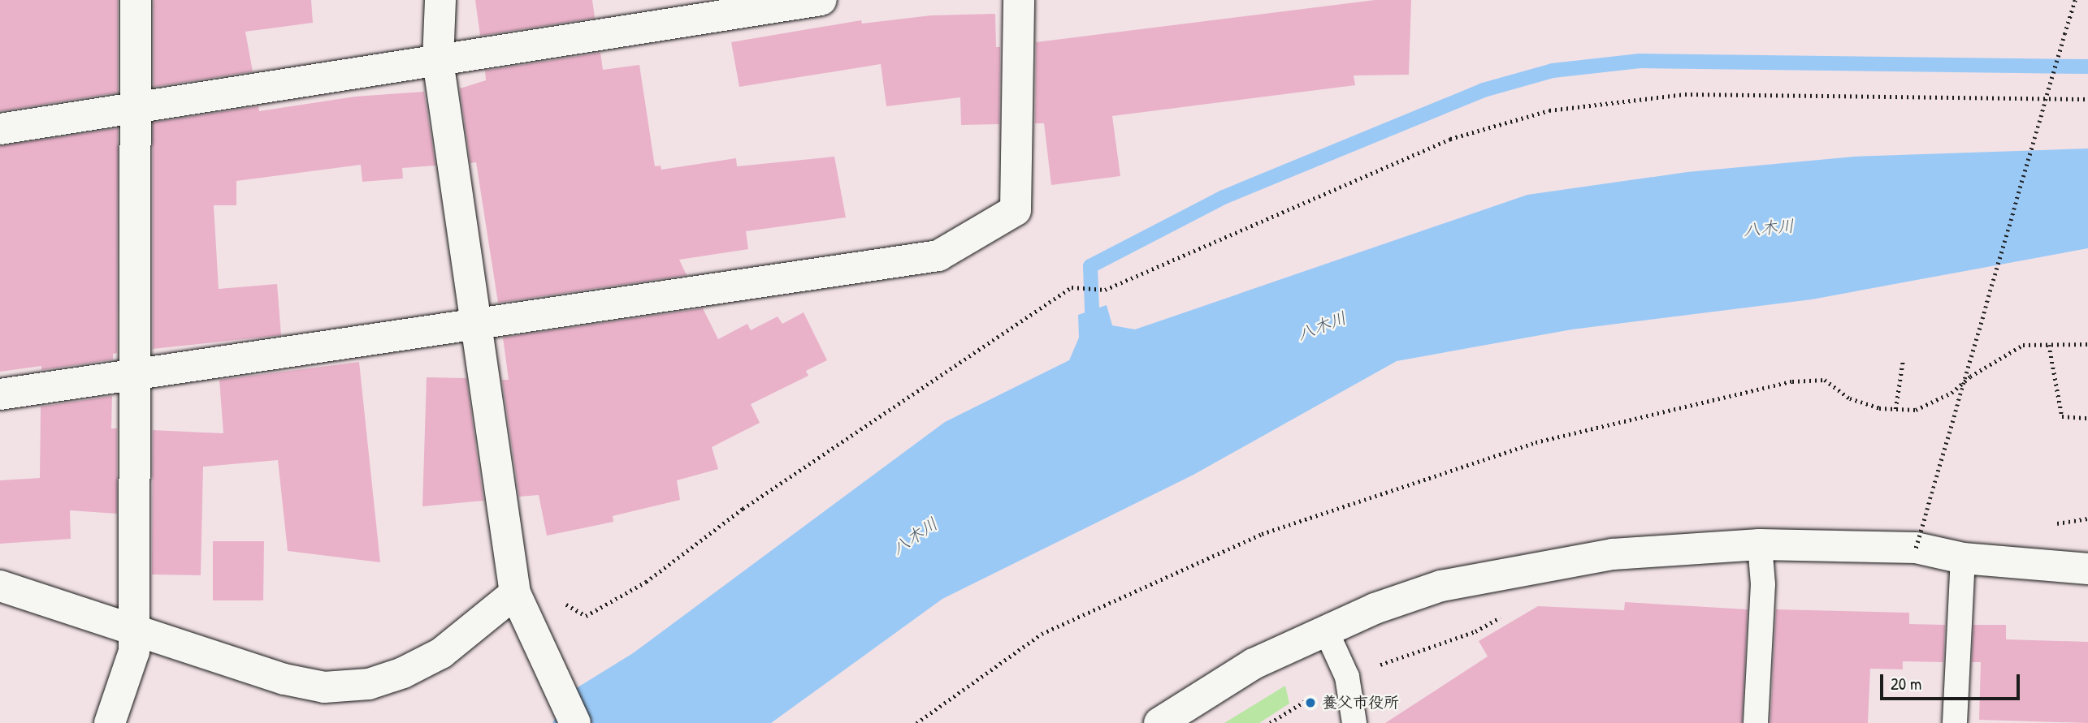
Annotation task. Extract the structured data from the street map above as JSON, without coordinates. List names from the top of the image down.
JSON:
{
  "water": ["八木川"],
  "places": ["養父市役所"],
  "scale_bar": "20 m"
}
